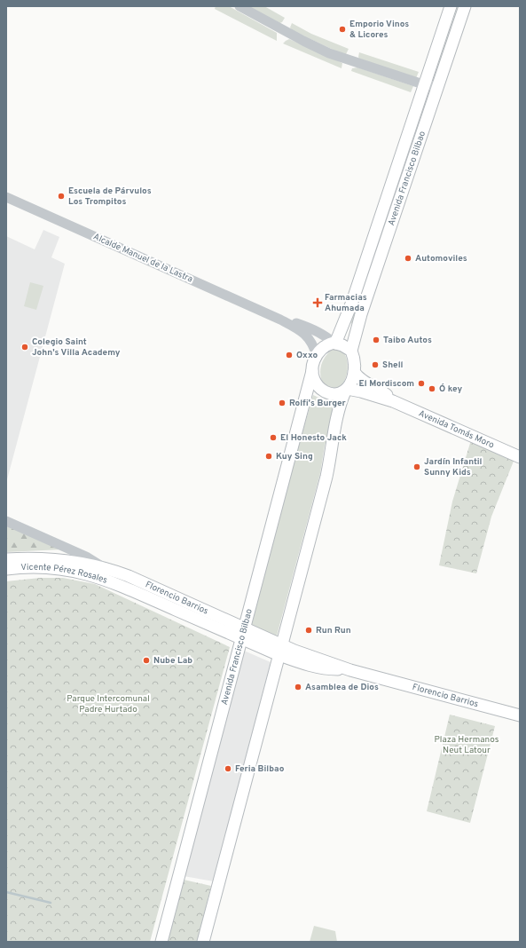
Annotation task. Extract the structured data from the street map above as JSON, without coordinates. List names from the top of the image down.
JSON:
{
  "streets": {
    "main road": [
      "Avenida Francisco Bilbao",
      "Avenida Tomás Moro",
      "Vicente Pérez Rosales",
      "Florencio Barrios"
    ],
    "street": ["Alcalde Manuel de la Lastra"]
  },
  "crossings": [
    ["Avenida Francisco Bilbao", "Alcalde Manuel de la Lastra"],
    ["Avenida Francisco Bilbao", "Avenida Tomás Moro"],
    ["Avenida Francisco Bilbao", "Florencio Barrios"],
    ["Alcalde Manuel de la Lastra", "Avenida Tomás Moro"],
    ["Vicente Pérez Rosales", "Florencio Barrios"]
  ],
  "parks": ["Parque Intercomunal Padre Hurtado", "Plaza Hermanos Neut Latour"],
  "places": {
    "other": [
      "Emporio Vinos & Licores",
      "Escuela de Párvulos Los Trompitos",
      "Automoviles",
      "Taibo Autos",
      "Colegio Saint John's Villa Academy",
      "Oxxo",
      "Shell",
      "El Mordiscom",
      "Ó key",
      "Rolfi's Burger",
      "El Honesto Jack",
      "Kuy Sing",
      "Jardín Infantil Sunny Kids",
      "Run Run",
      "Nube Lab",
      "Asamblea de Dios",
      "Feria Bilbao"
    ],
    "health": ["Farmacias Ahumada"]
  }
}
